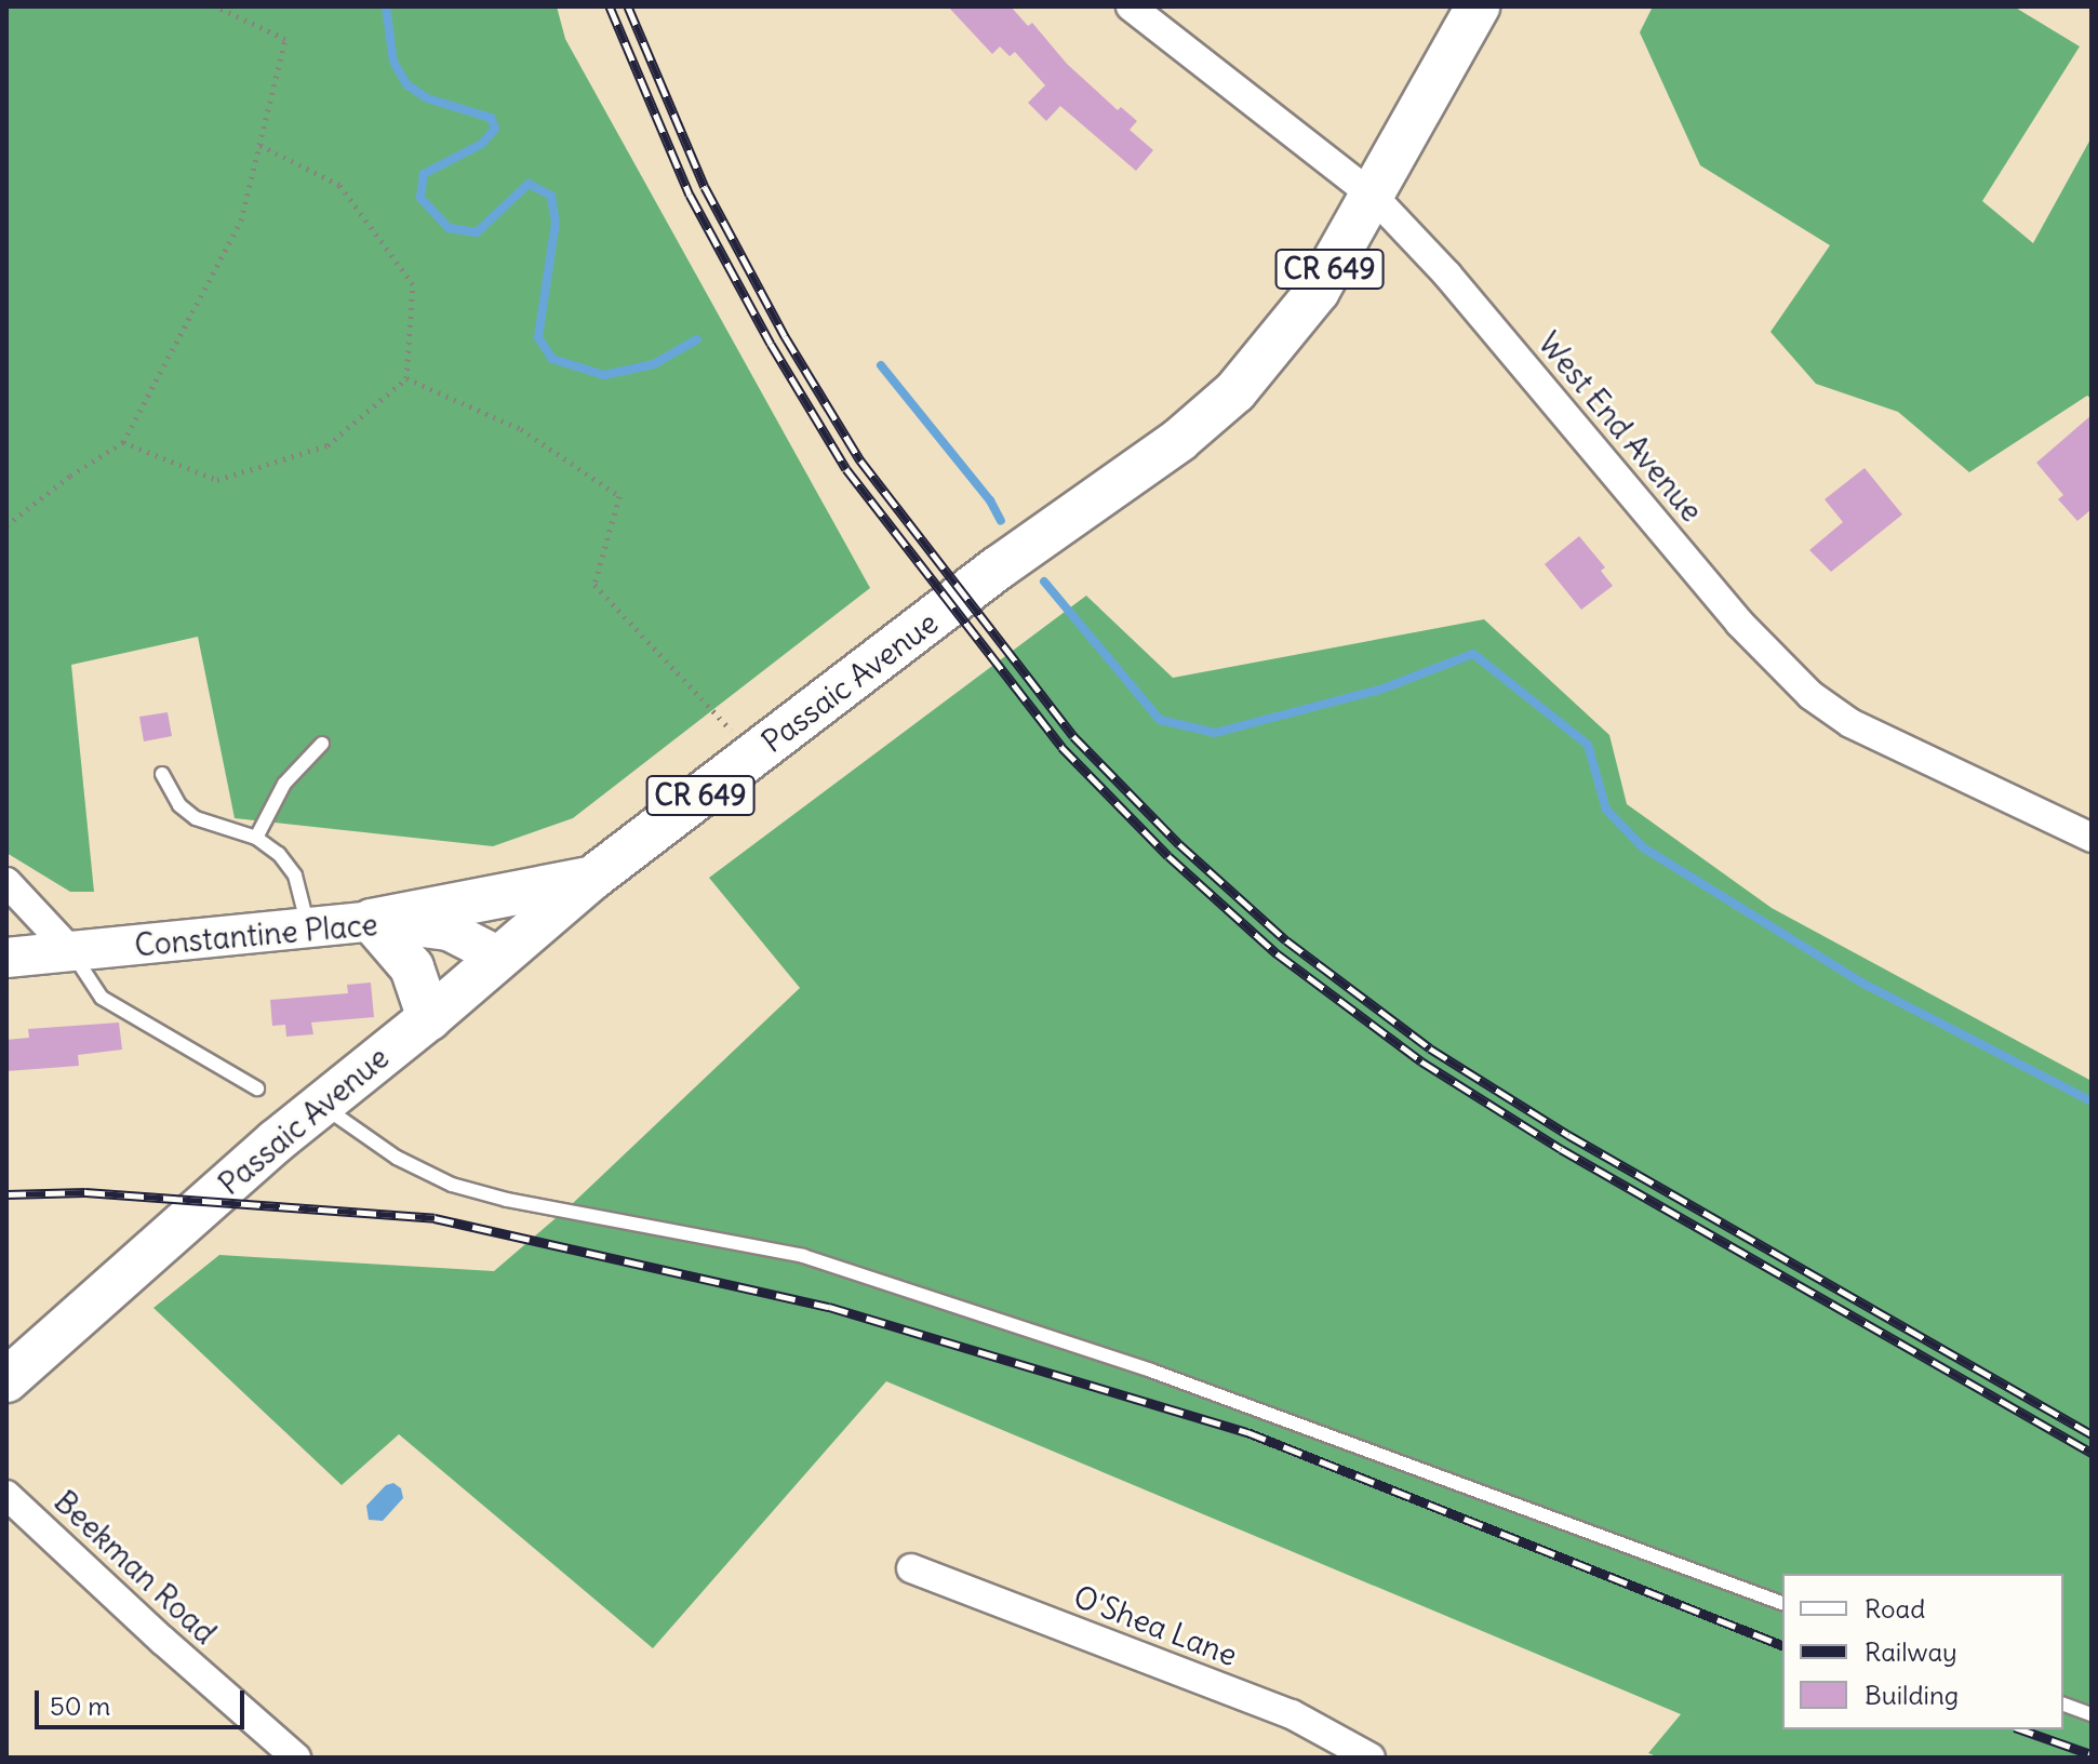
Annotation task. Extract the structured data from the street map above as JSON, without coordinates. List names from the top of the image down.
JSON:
{
  "streets": {
    "main road": ["CR 649", "Passaic Avenue"],
    "street": [
      "West End Avenue",
      "Constantine Place",
      "Beekman Road",
      "O'Shea Lane"
    ]
  },
  "crossings": [
    ["West End Avenue", "Passaic Avenue"],
    ["Passaic Avenue", "Constantine Place"]
  ],
  "legend": ["Road", "Railway", "Building"],
  "scale_bar": "50 m"
}
